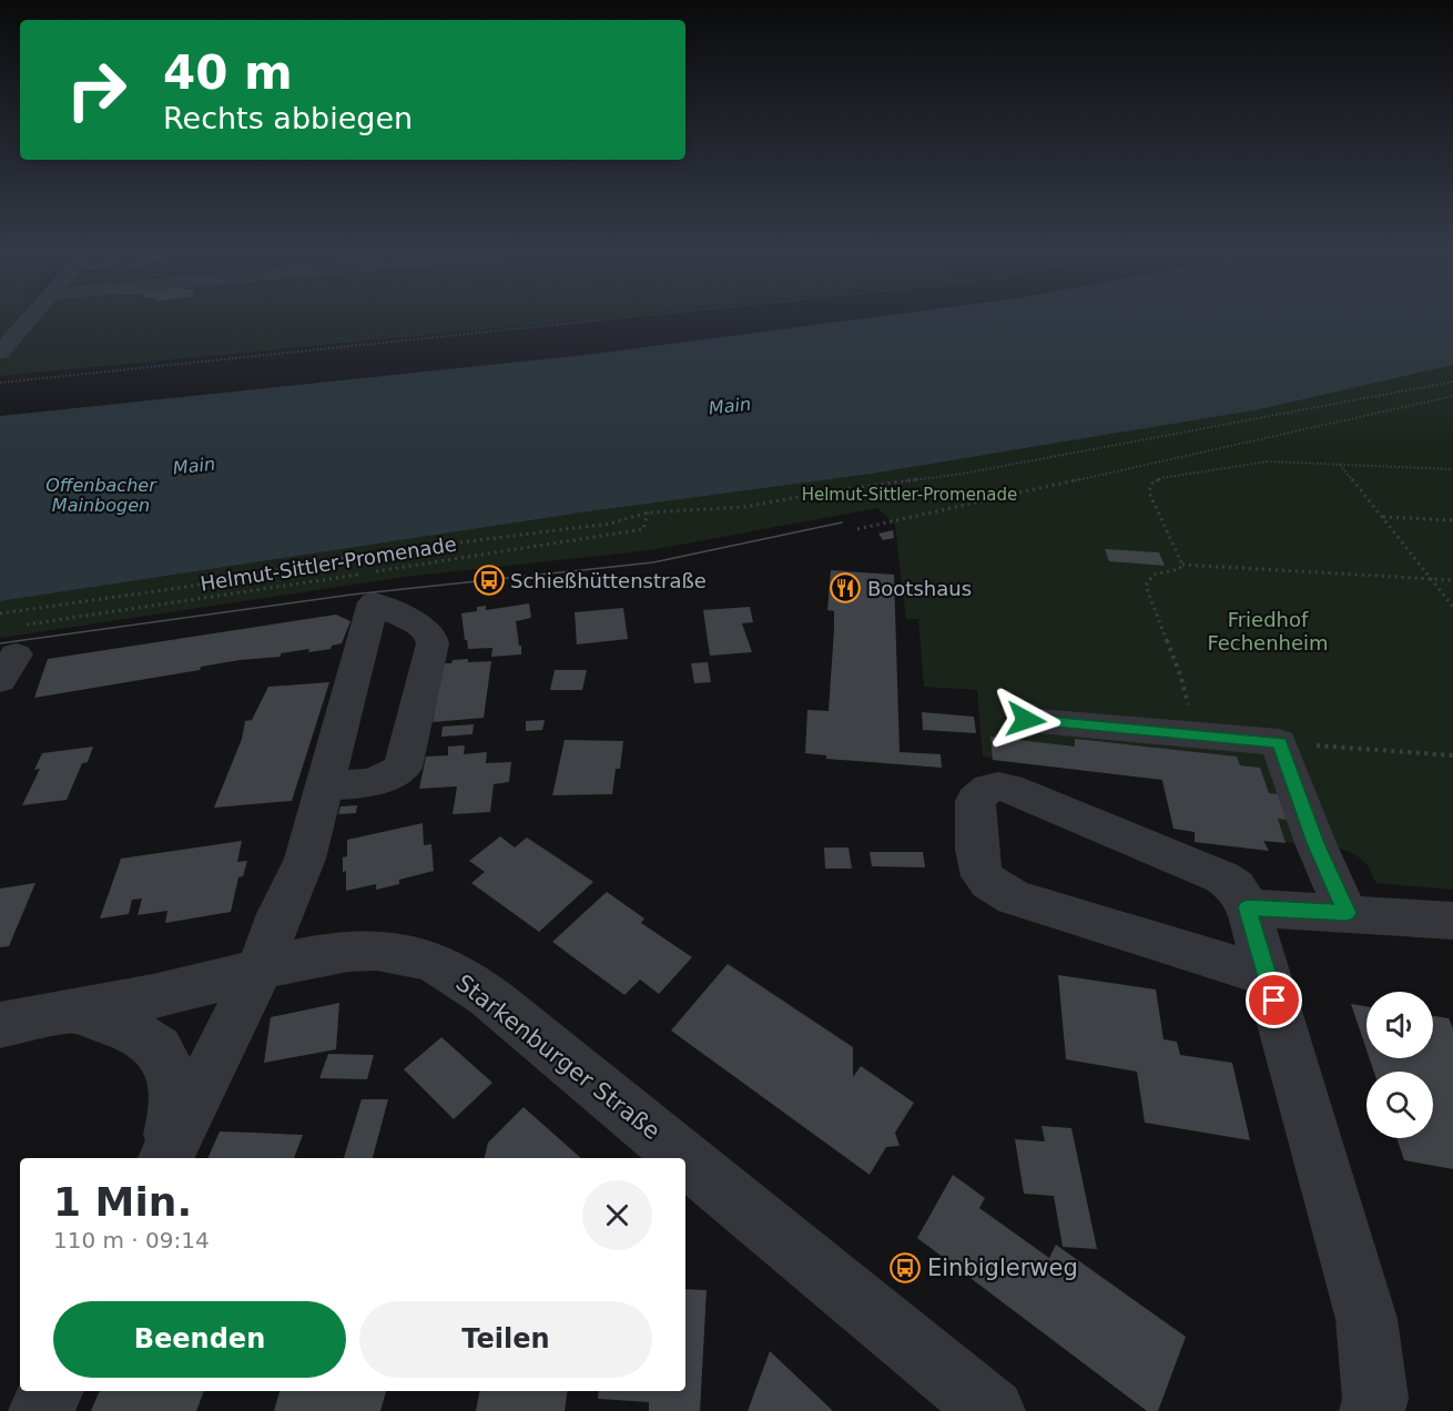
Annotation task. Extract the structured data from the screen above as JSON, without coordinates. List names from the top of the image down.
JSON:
{
  "streets": {
    "street": ["Starkenburger Straße"],
    "path": ["Helmut-Sittler-Promenade"]
  },
  "water": ["Main", "Offenbacher Mainbogen"],
  "parks": ["Helmut-Sittler-Promenade", "Friedhof Fechenheim"],
  "places": {
    "bus stop": ["Schießhüttenstraße", "Einbiglerweg"],
    "restaurant": ["Bootshaus"]
  },
  "page": {
    "turn": ["40 m", "Rechts abbiegen"],
    "heading": ["1 Min.", "110 m · 09:14"],
    "buttons": ["Beenden", "Teilen"]
  }
}
